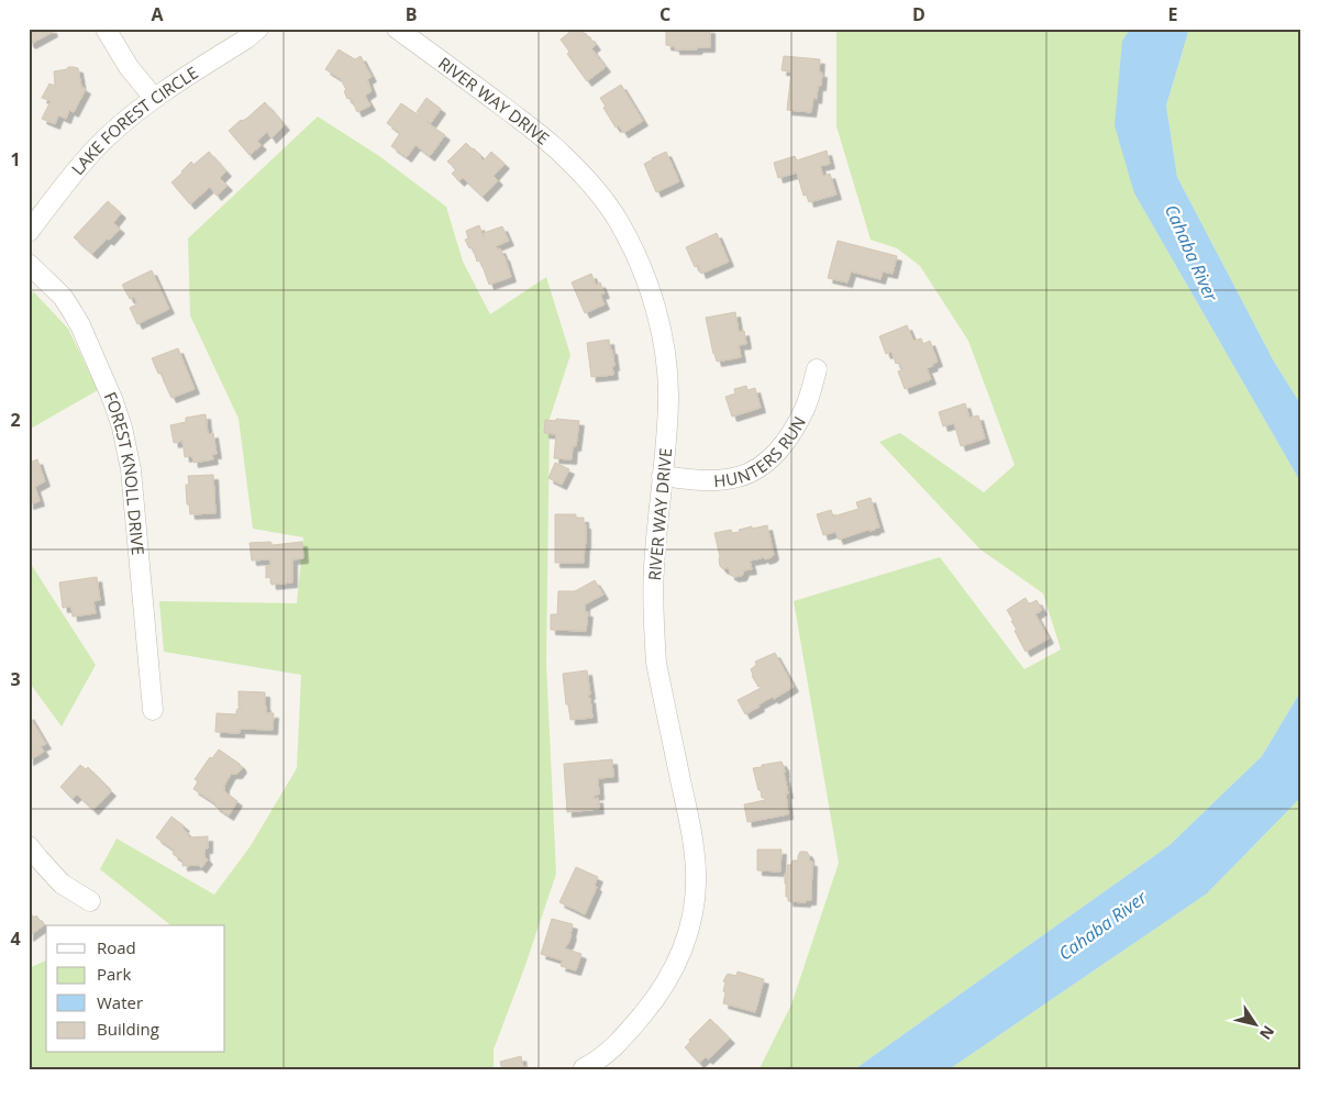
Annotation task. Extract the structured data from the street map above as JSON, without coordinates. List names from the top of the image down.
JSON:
{
  "streets": {
    "street": [
      "RIVER WAY DRIVE",
      "LAKE FOREST CIRCLE",
      "HUNTERS RUN",
      "FOREST KNOLL DRIVE"
    ]
  },
  "crossings": [
    ["RIVER WAY DRIVE", "HUNTERS RUN"]
  ],
  "water": ["Cahaba River"],
  "legend": [
    "Road",
    "Park",
    "Water",
    "Building"
  ],
  "north": "bottom right",
  "grid": {
    "columns": [
      "A",
      "B",
      "C",
      "D",
      "E"
    ],
    "rows": [
      "1",
      "2",
      "3",
      "4"
    ]
  }
}
